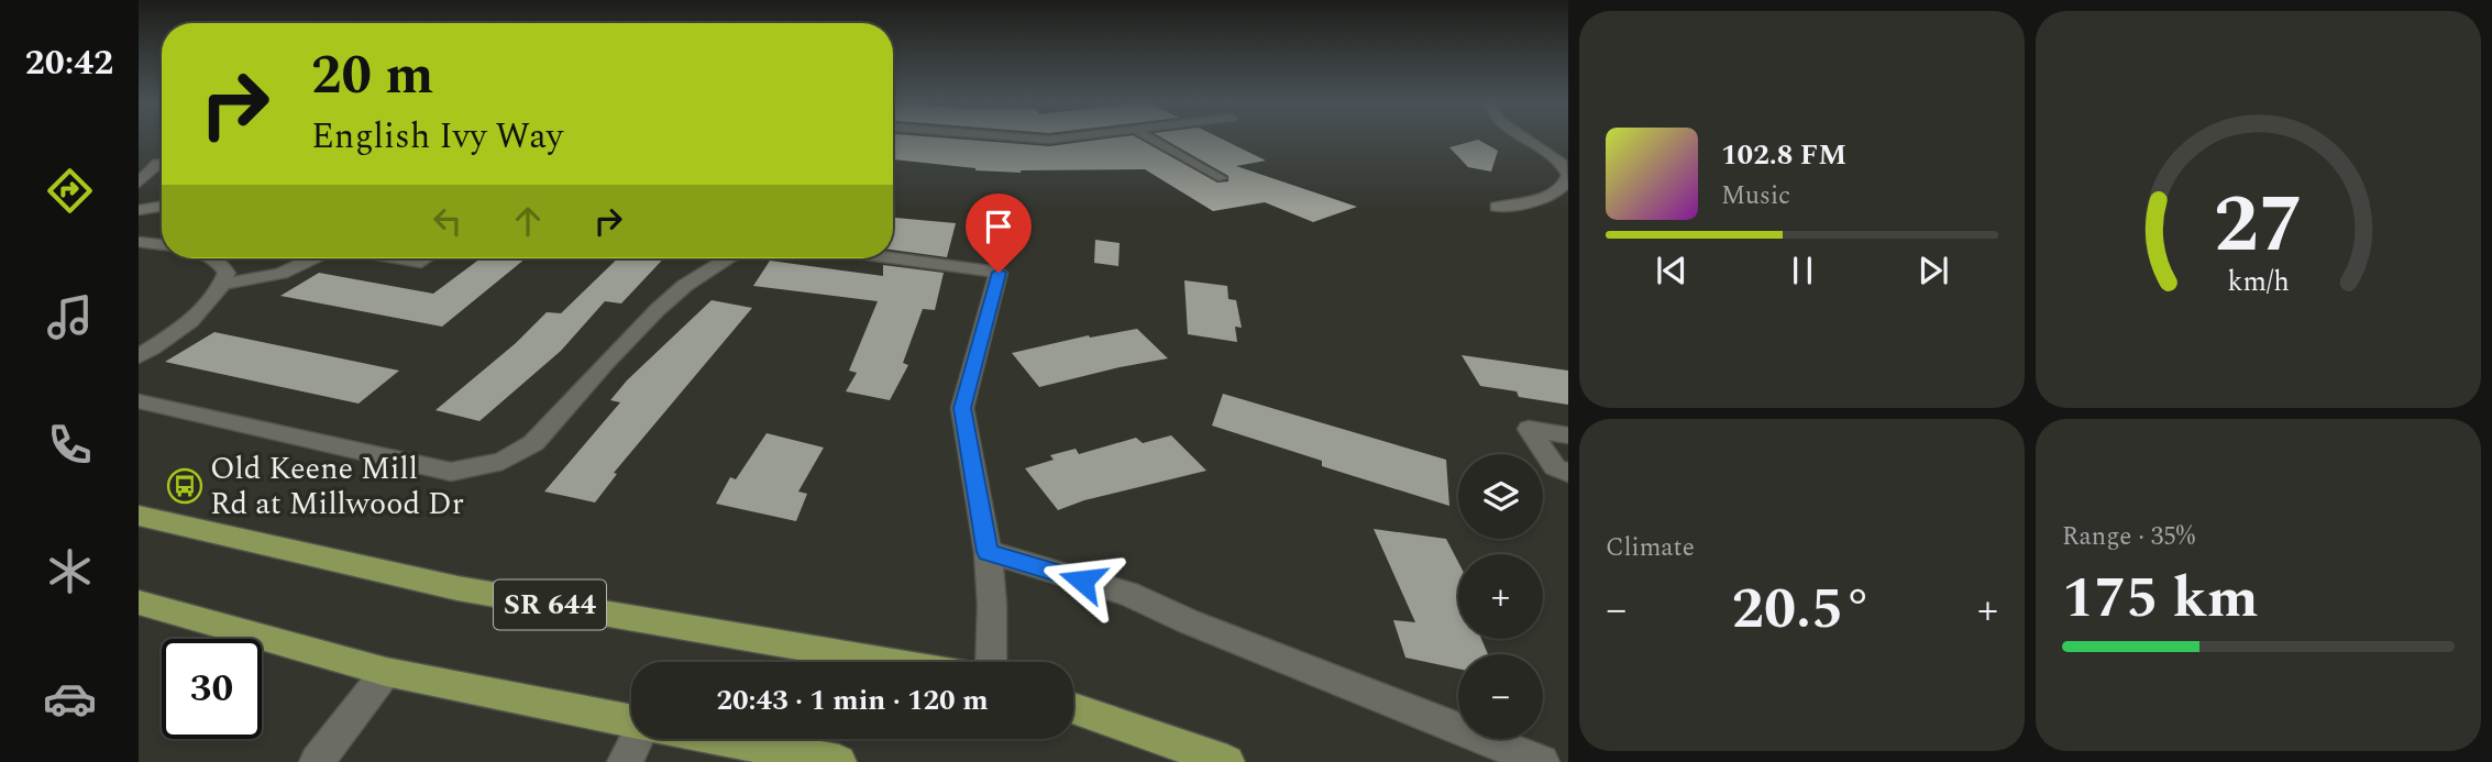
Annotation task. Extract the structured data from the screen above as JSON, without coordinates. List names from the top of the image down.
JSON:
{
  "streets": {
    "main road": ["SR 644"]
  },
  "places": {
    "bus stop": ["Old Keene Mill Rd at Millwood Dr"]
  },
  "page": {
    "tabs": "20:42",
    "turn": ["20 m", "English Ivy Way"],
    "song": ["102.8 FM", "Music"],
    "tile": [
      "Climate",
      ["Range · 35%", "175 km"]
    ],
    "map_buttons": ["+", "−"],
    "heat": ["−", "20.5°", "+"],
    "limit": "30",
    "trip": "20:43 · 1 min · 120 m",
    "gauge": ["27", "km/h"]
  }
}
